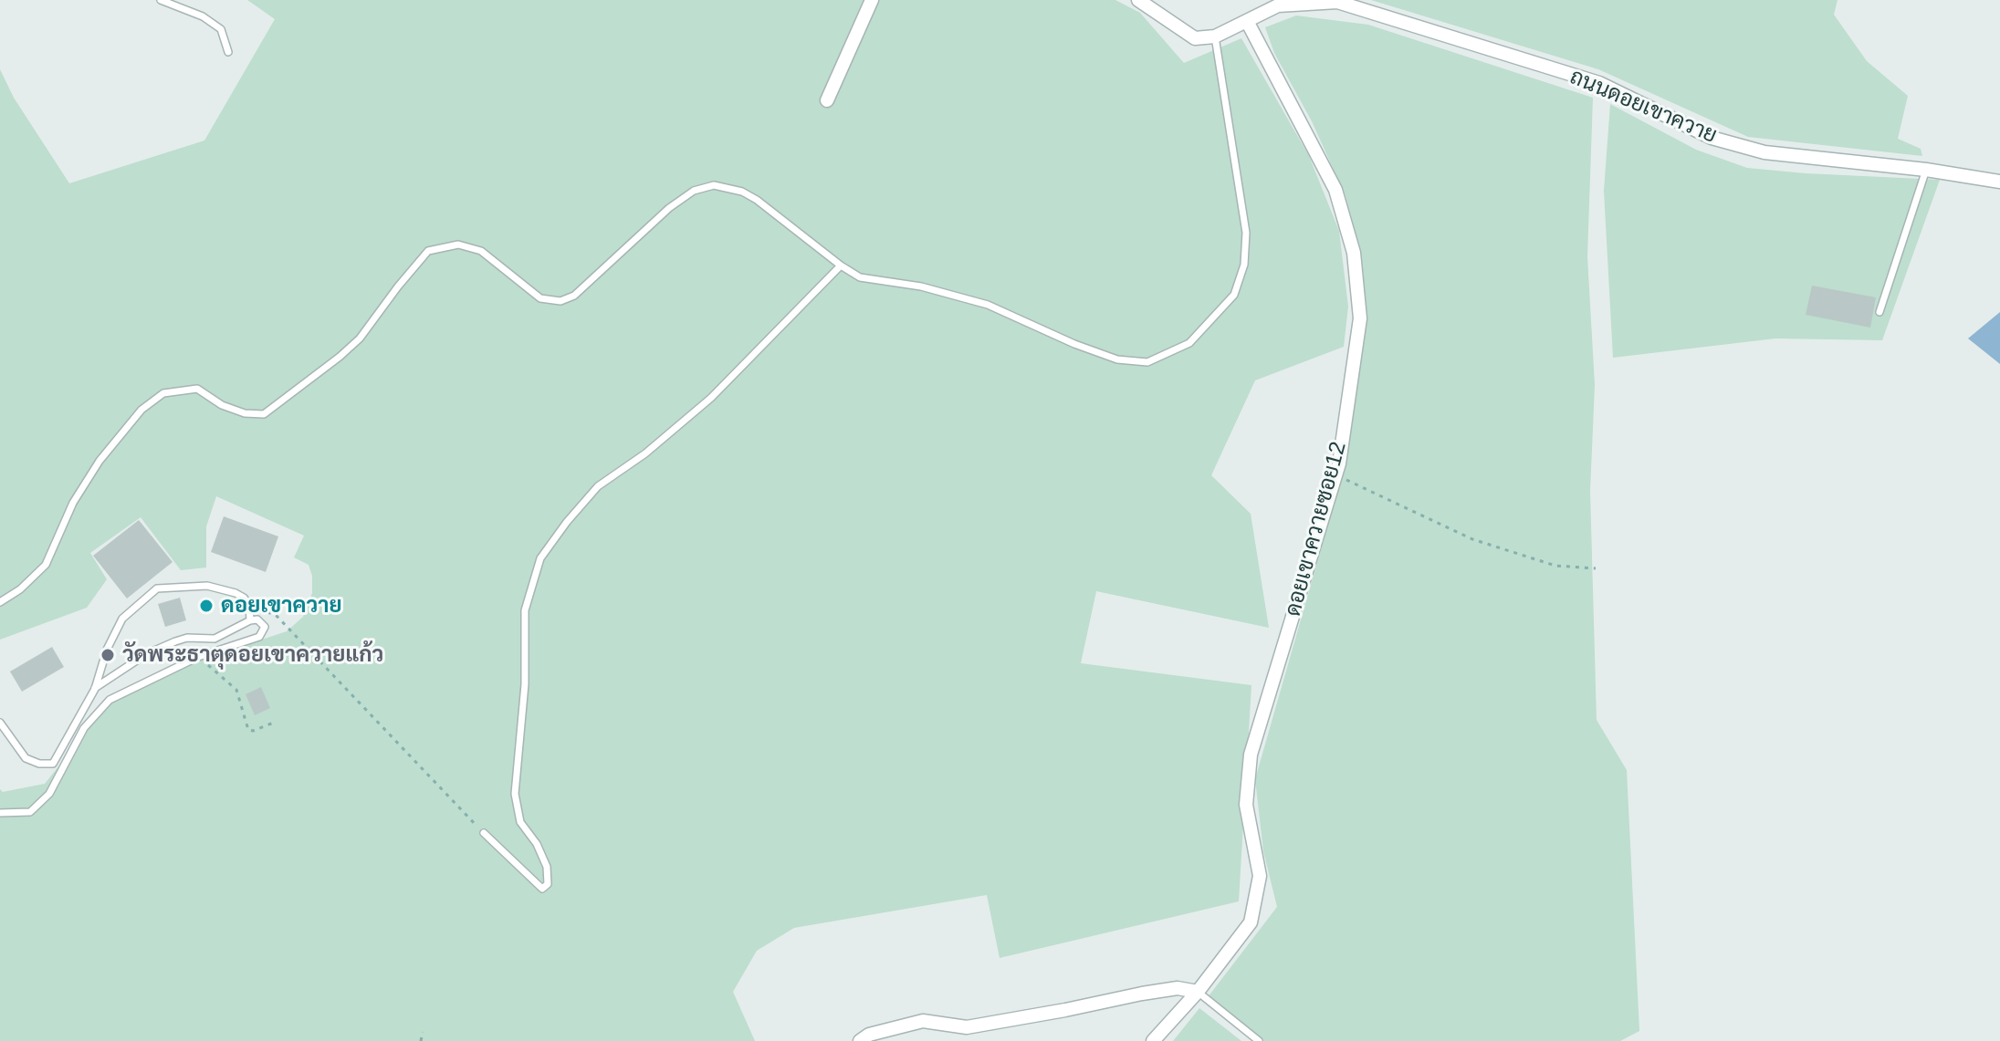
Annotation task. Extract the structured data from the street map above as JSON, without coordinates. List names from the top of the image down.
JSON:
{
  "streets": {
    "street": ["ถนนดอยเขาควาย", "ดอยเขาควายซอย12"]
  },
  "places": ["ดอยเขาควาย", "วัดพระธาตุดอยเขาควายแก้ว"]
}
